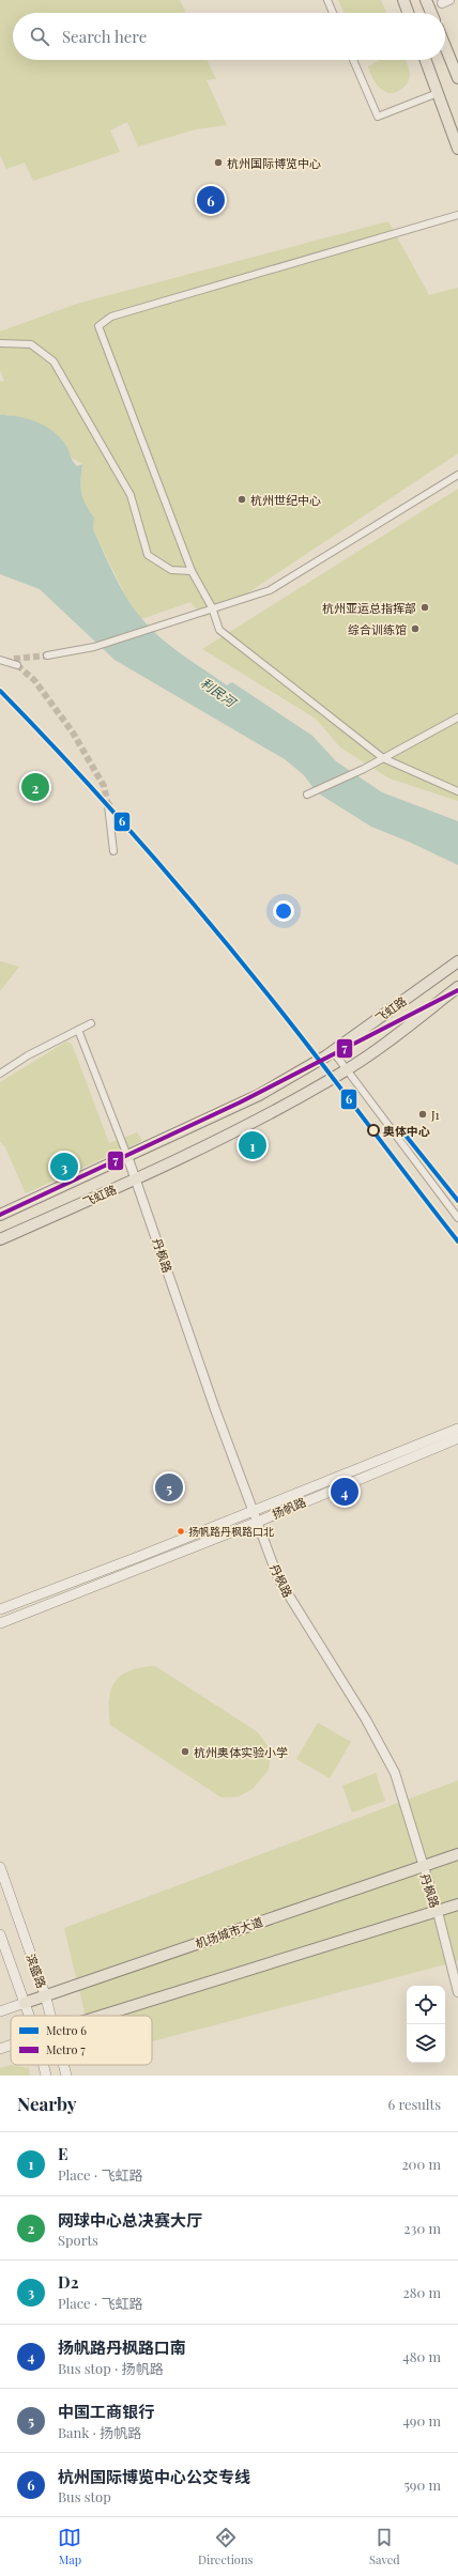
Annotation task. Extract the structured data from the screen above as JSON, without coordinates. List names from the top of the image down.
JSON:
{
  "streets": {
    "main road": [
      "飞虹路",
      "扬帆路",
      "机场城市大道",
      "滨盛路"
    ],
    "street": ["丹枫路"]
  },
  "crossings": [
    ["飞虹路", "丹枫路"],
    ["丹枫路", "扬帆路"],
    ["丹枫路", "机场城市大道"],
    ["机场城市大道", "滨盛路"]
  ],
  "water": ["利民河"],
  "places": [
    "杭州国际博览中心",
    "杭州世纪中心",
    "杭州亚运总指挥部",
    "综合训练馆",
    "J1",
    "奥体中心",
    "扬帆路丹枫路口北",
    "杭州奥体实验小学"
  ],
  "lines": ["metro line 6", "metro line 7"],
  "legend": ["Metro 6", "Metro 7"],
  "page": {
    "search": "Search here",
    "pins": [
      "6",
      "2",
      "1",
      "3",
      "5",
      "4"
    ],
    "heading": ["Nearby", "6 results"],
    "list": [
      {
        "mark": "1",
        "name": "E",
        "note": "Place · 飞虹路",
        "value": "200 m"
      },
      {
        "mark": "2",
        "name": "网球中心总决赛大厅",
        "note": "Sports",
        "value": "230 m"
      },
      {
        "mark": "3",
        "name": "D2",
        "note": "Place · 飞虹路",
        "value": "280 m"
      },
      {
        "mark": "4",
        "name": "扬帆路丹枫路口南",
        "note": "Bus stop · 扬帆路",
        "value": "480 m"
      },
      {
        "mark": "5",
        "name": "中国工商银行",
        "note": "Bank · 扬帆路",
        "value": "490 m"
      },
      {
        "mark": "6",
        "name": "杭州国际博览中心公交专线",
        "note": "Bus stop",
        "value": "590 m"
      }
    ],
    "nav": ["Map", "Directions", "Saved"]
  }
}
